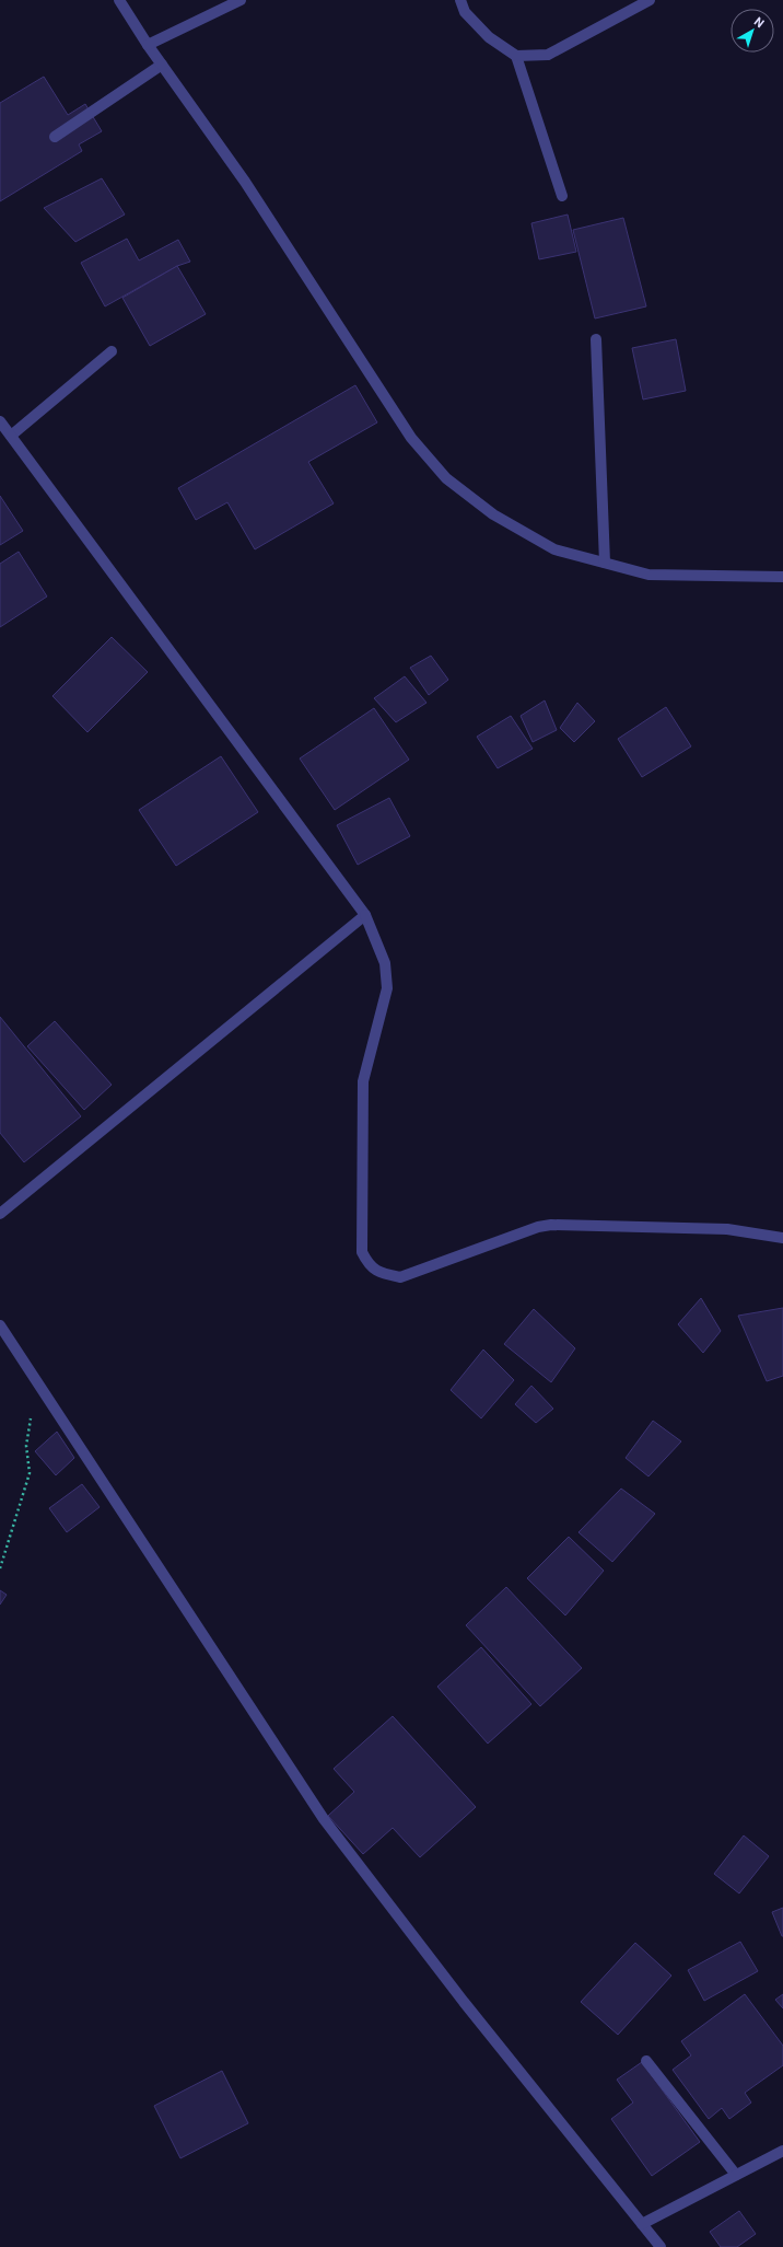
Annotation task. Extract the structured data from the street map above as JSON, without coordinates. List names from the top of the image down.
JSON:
{
  "north": "top right"
}
